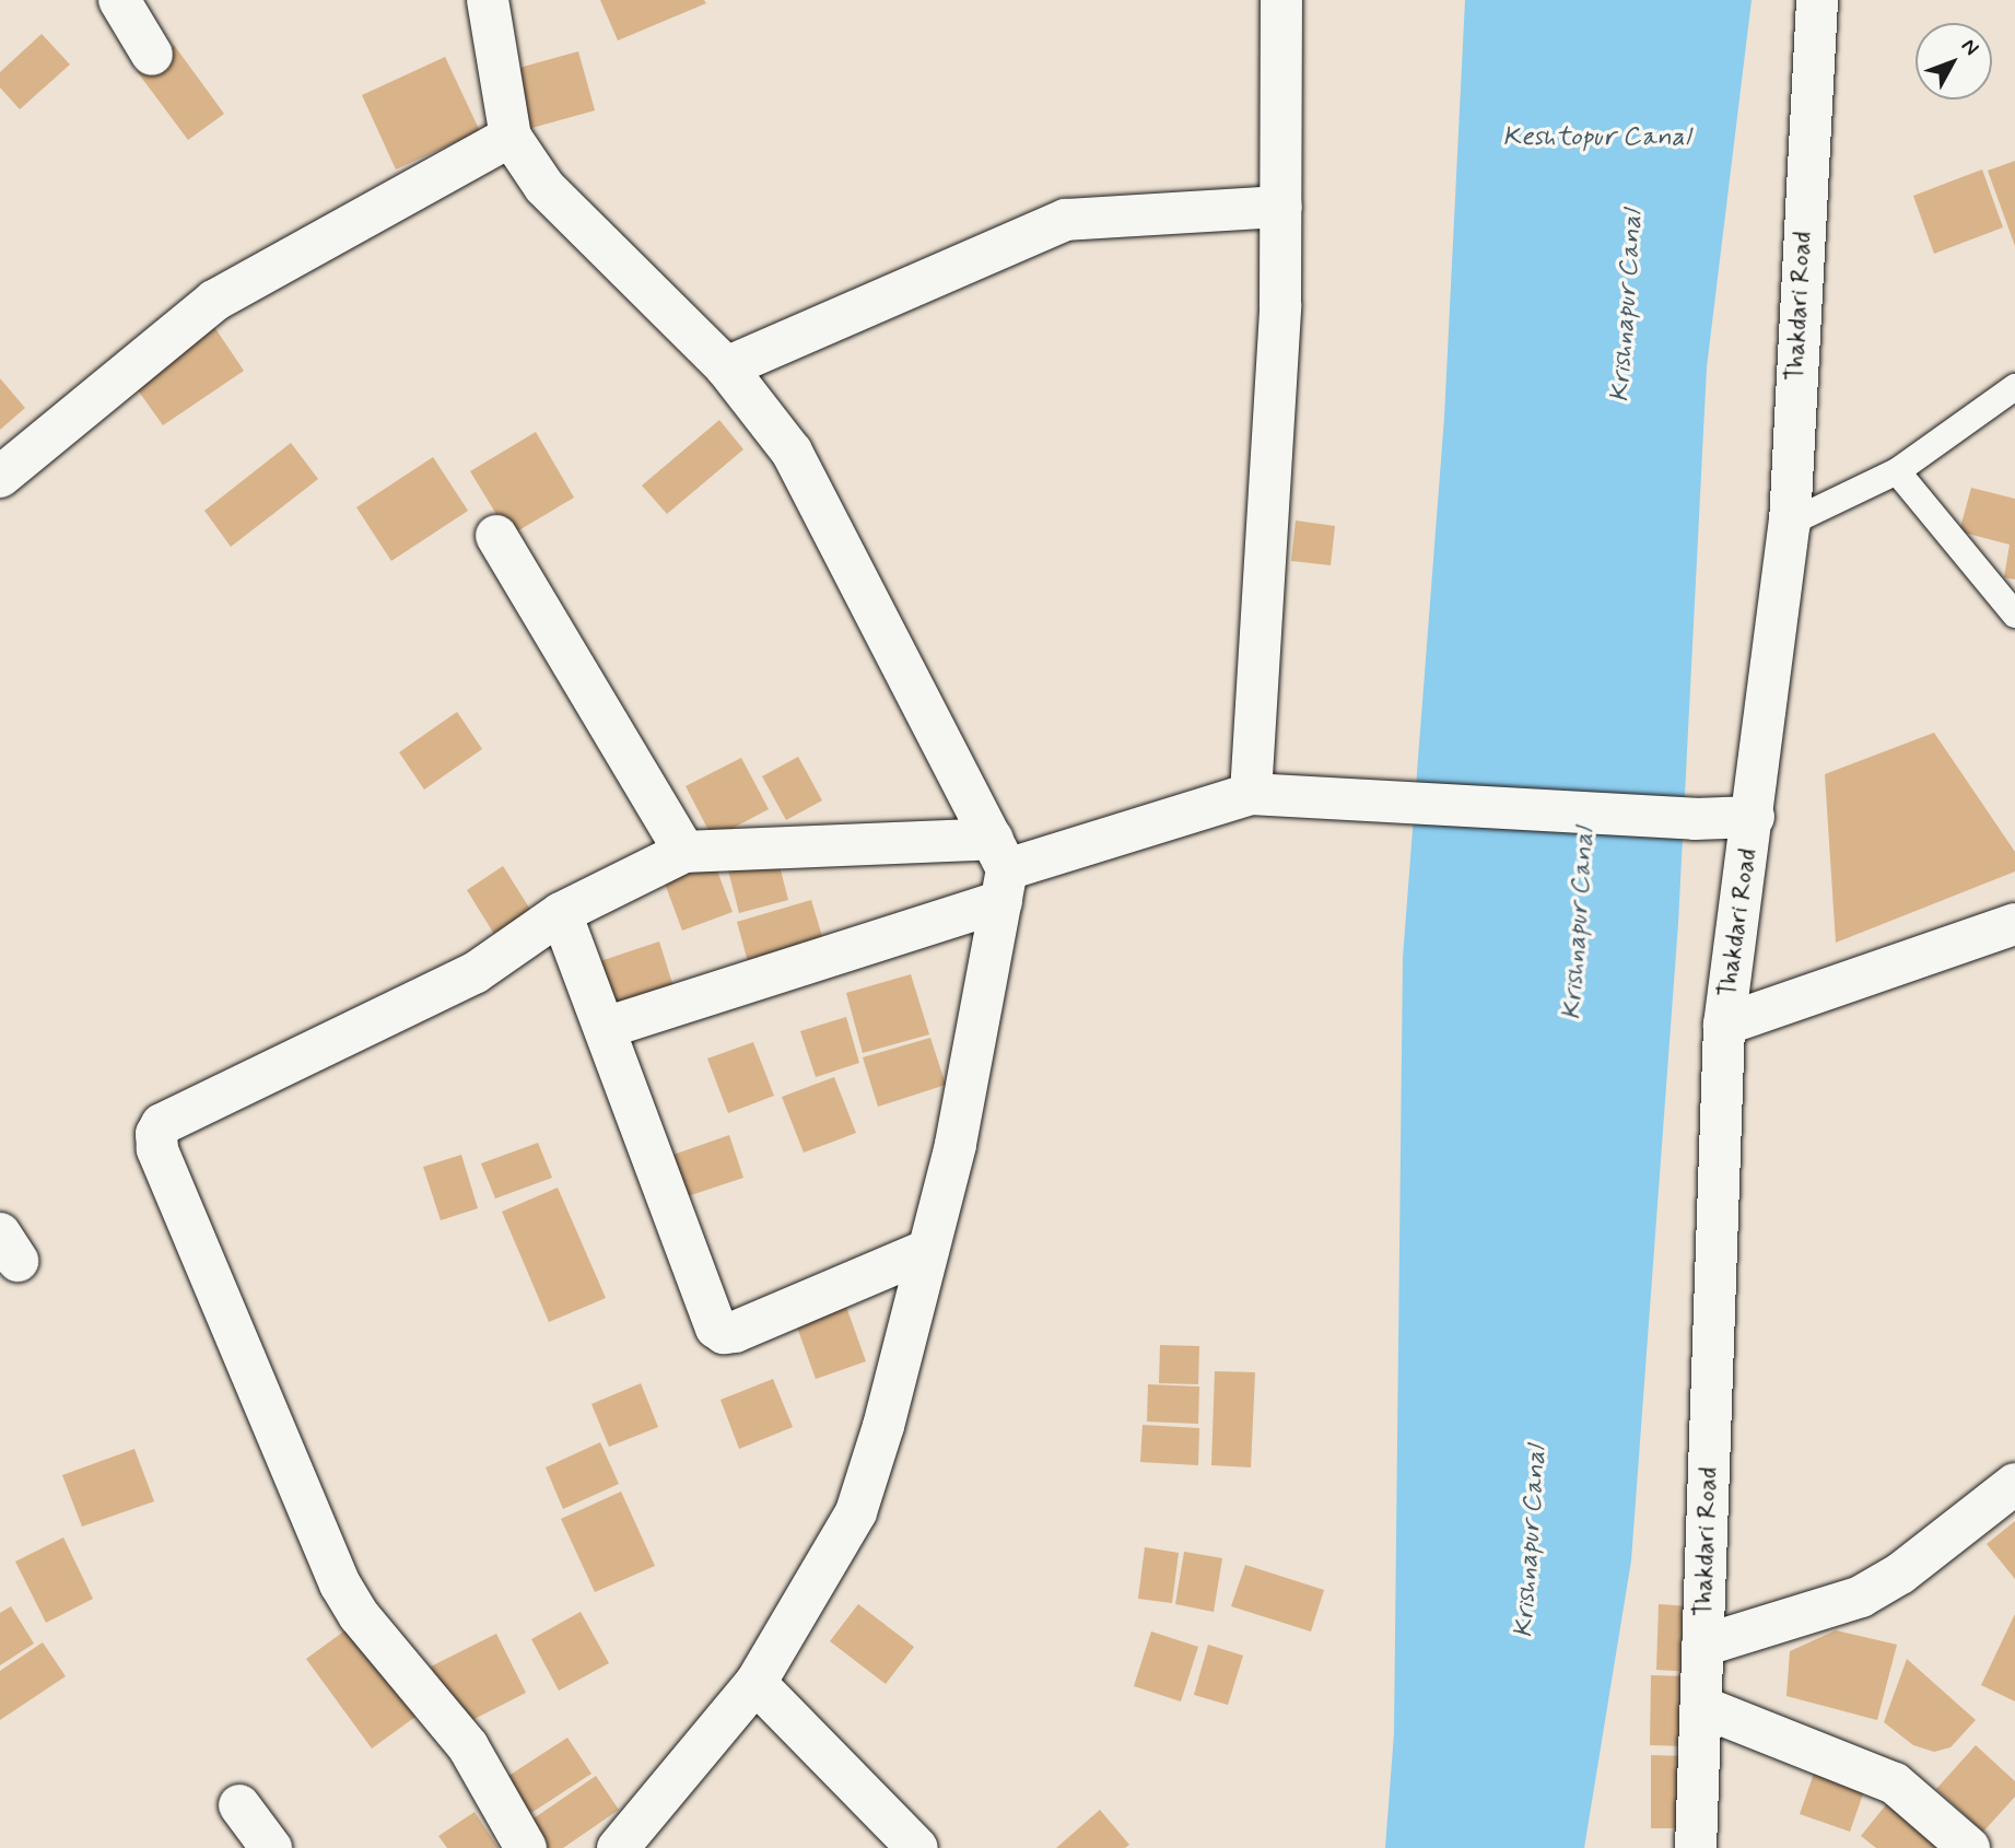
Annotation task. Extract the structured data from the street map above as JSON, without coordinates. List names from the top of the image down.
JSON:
{
  "streets": {
    "street": ["Thakdari Road"]
  },
  "water": ["Keshtopur Canal", "Krishnapur Canal"],
  "north": "top right"
}
